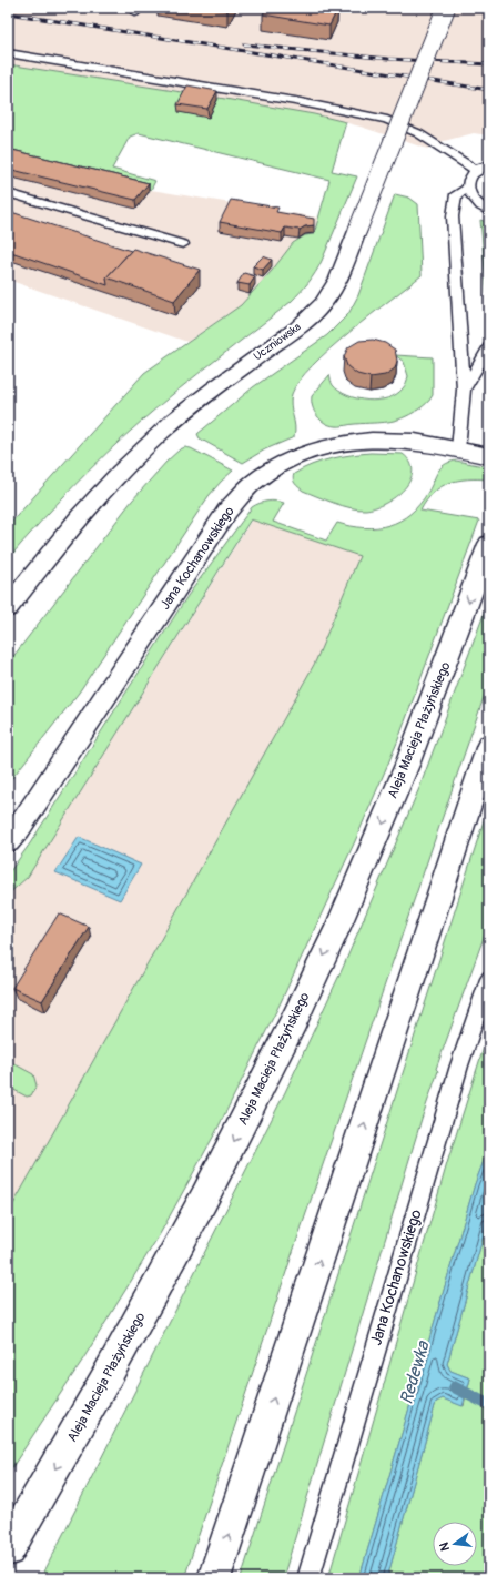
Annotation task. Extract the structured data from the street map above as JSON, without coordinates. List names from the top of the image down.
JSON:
{
  "streets": {
    "street": ["Uczniowska", "Jana Kochanowskiego", "Aleja Macieja Płażyńskiego"]
  },
  "water": ["Redewka"],
  "north": "left"
}
